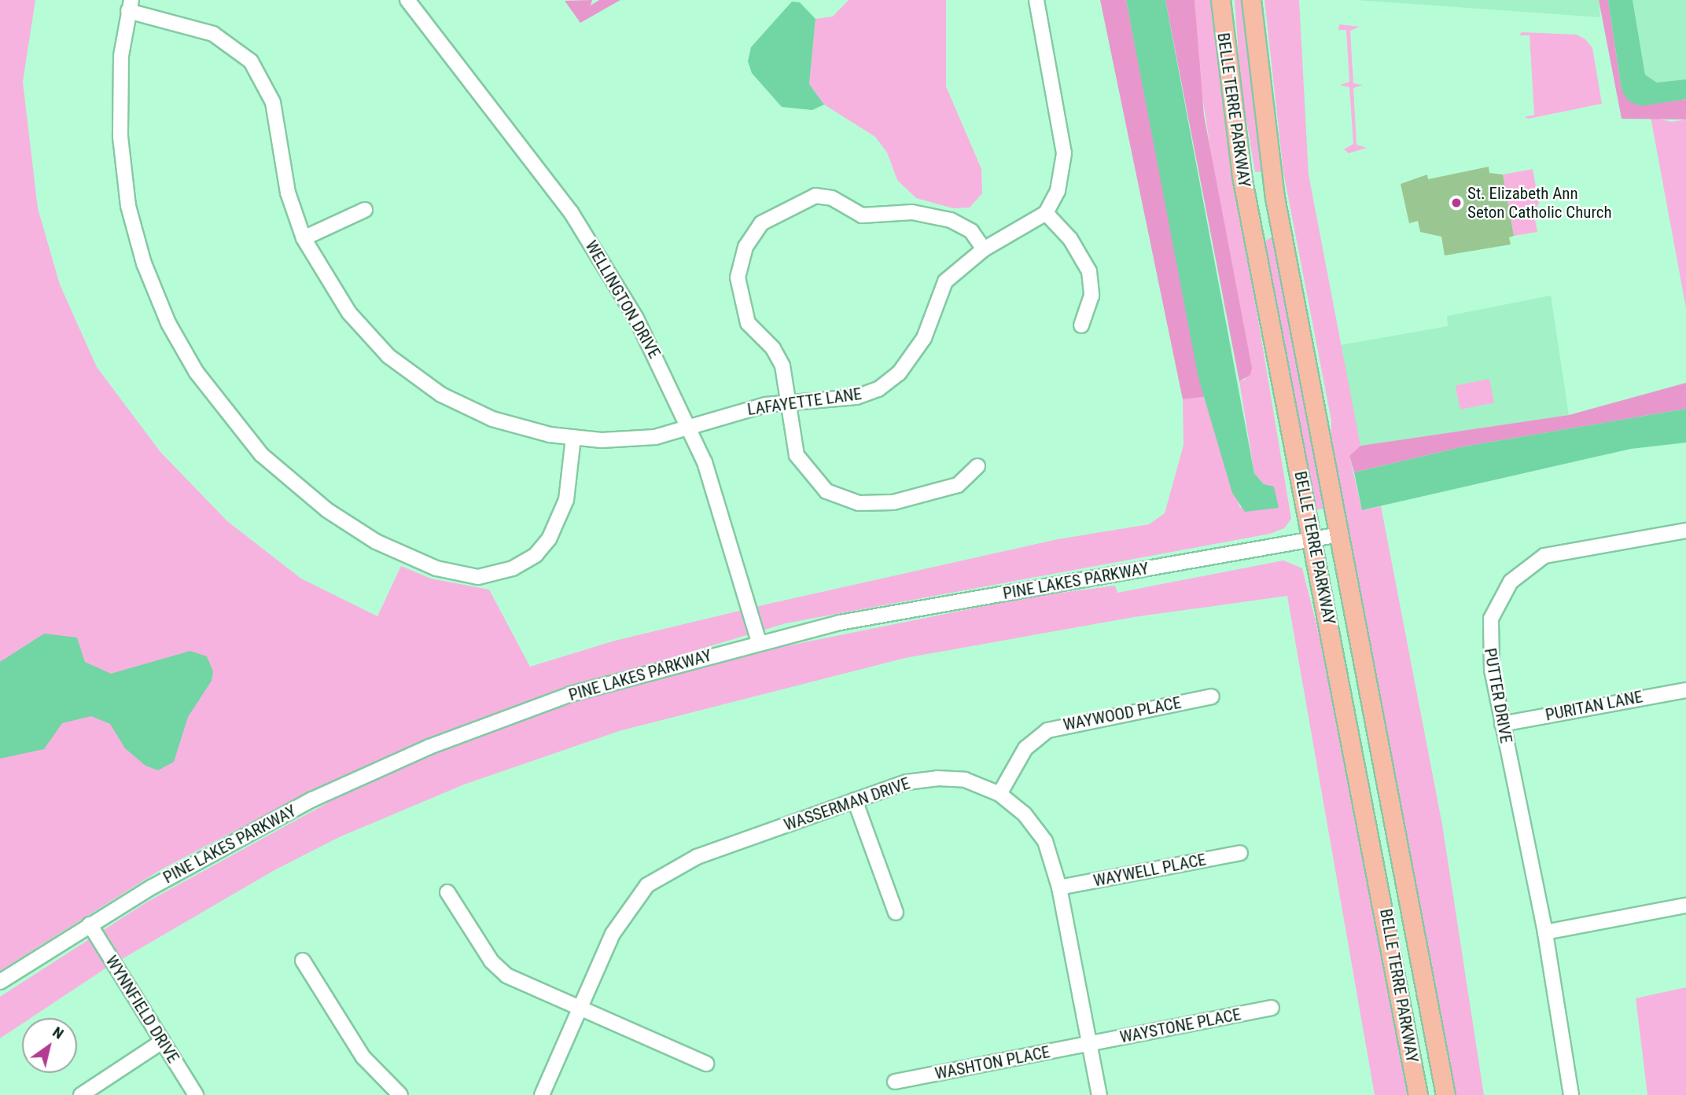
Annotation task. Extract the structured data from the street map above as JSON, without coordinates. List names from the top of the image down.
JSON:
{
  "streets": {
    "main road": ["BELLE TERRE PARKWAY"],
    "street": [
      "WELLINGTON DRIVE",
      "LAFAYETTE LANE",
      "PINE LAKES PARKWAY",
      "PUTTER DRIVE",
      "PURITAN LANE",
      "WAYWOOD PLACE",
      "WASSERMAN DRIVE",
      "WAYWELL PLACE",
      "WYNNFIELD DRIVE",
      "WAYSTONE PLACE",
      "WASHTON PLACE"
    ]
  },
  "crossings": [
    ["BELLE TERRE PARKWAY", "PINE LAKES PARKWAY"],
    ["WELLINGTON DRIVE", "LAFAYETTE LANE"],
    ["WELLINGTON DRIVE", "PINE LAKES PARKWAY"],
    ["PINE LAKES PARKWAY", "WYNNFIELD DRIVE"],
    ["PUTTER DRIVE", "PURITAN LANE"],
    ["WAYWOOD PLACE", "WASSERMAN DRIVE"],
    ["WASSERMAN DRIVE", "WAYWELL PLACE"],
    ["WASSERMAN DRIVE", "WAYSTONE PLACE"],
    ["WASSERMAN DRIVE", "WASHTON PLACE"],
    ["WAYSTONE PLACE", "WASHTON PLACE"]
  ],
  "places": ["St. Elizabeth Ann Seton Catholic Church"],
  "north": "top right"
}
